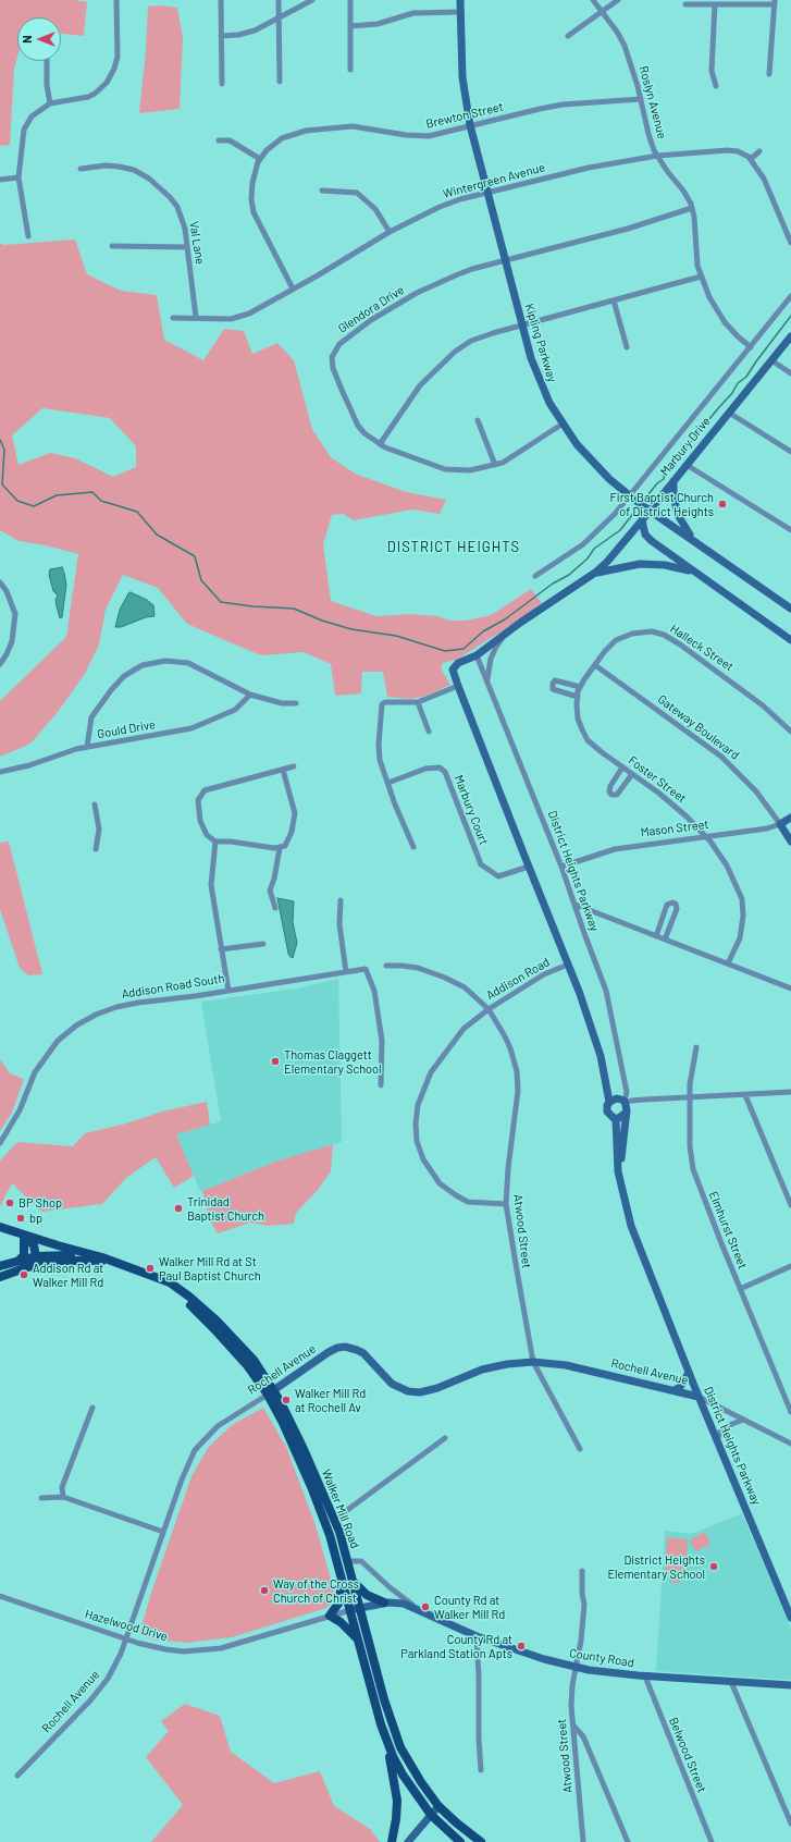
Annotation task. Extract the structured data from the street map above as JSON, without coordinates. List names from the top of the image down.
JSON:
{
  "streets": {
    "main road": ["Walker Mill Road"],
    "street": [
      "Roslyn Avenue",
      "Brewton Street",
      "Wintergreen Avenue",
      "Val Lane",
      "Glendora Drive",
      "Kipling Parkway",
      "Marbury Drive",
      "Halleck Street",
      "Gateway Boulevard",
      "Gould Drive",
      "Foster Street",
      "Marbury Court",
      "Mason Street",
      "District Heights Parkway",
      "Addison Road",
      "Addison Road South",
      "Elmhurst Street",
      "Atwood Street",
      "Rochell Avenue",
      "Hazelwood Drive",
      "County Road",
      "Belwood Street"
    ]
  },
  "crossings": [
    ["Roslyn Avenue", "Brewton Street"],
    ["Roslyn Avenue", "Wintergreen Avenue"],
    ["Roslyn Avenue", "Glendora Drive"],
    ["Roslyn Avenue", "Marbury Drive"],
    ["Brewton Street", "Wintergreen Avenue"],
    ["Brewton Street", "Kipling Parkway"],
    ["Wintergreen Avenue", "Val Lane"],
    ["Wintergreen Avenue", "Kipling Parkway"],
    ["Glendora Drive", "Kipling Parkway"],
    ["Kipling Parkway", "Marbury Drive"],
    ["Marbury Drive", "District Heights Parkway"],
    ["Halleck Street", "Gateway Boulevard"],
    ["Halleck Street", "Foster Street"],
    ["Gateway Boulevard", "Foster Street"],
    ["Gateway Boulevard", "Mason Street"],
    ["Foster Street", "Mason Street"],
    ["Mason Street", "District Heights Parkway"],
    ["District Heights Parkway", "Rochell Avenue"],
    ["Addison Road", "Atwood Street"],
    ["Atwood Street", "Rochell Avenue"],
    ["Atwood Street", "County Road"],
    ["Rochell Avenue", "Walker Mill Road"],
    ["Rochell Avenue", "Hazelwood Drive"],
    ["Walker Mill Road", "Hazelwood Drive"],
    ["Walker Mill Road", "County Road"],
    ["Hazelwood Drive", "County Road"],
    ["County Road", "Belwood Street"]
  ],
  "districts": ["DISTRICT HEIGHTS"],
  "places": [
    "First Baptist Church of District Heights",
    "Thomas Claggett Elementary School",
    "BP Shop",
    "Trinidad Baptist Church",
    "bp",
    "Walker Mill Rd at St Paul Baptist Church",
    "Addison Rd at Walker Mill Rd",
    "Walker Mill Rd at Rochell Av",
    "District Heights Elementary School",
    "Way of the Cross Church of Christ",
    "County Rd at Walker Mill Rd",
    "County Rd at Parkland Station Apts"
  ],
  "north": "left"
}
